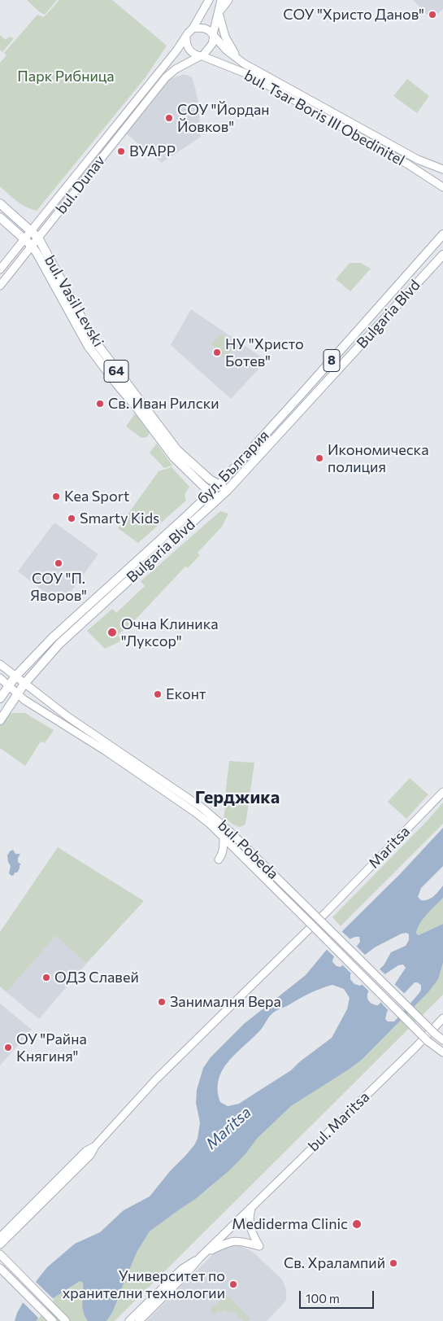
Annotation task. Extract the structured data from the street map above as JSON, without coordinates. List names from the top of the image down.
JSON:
{
  "streets": {
    "main road": [
      "bul. Tsar Boris III Obedinitel",
      "bul. Dunav",
      "bul. Vasil Levski",
      "Bulgaria Blvd",
      "8",
      "64",
      "бул. България",
      "Maritsa",
      "bul. Pobeda",
      "bul. Maritsa"
    ]
  },
  "crossings": [
    ["bul. Tsar Boris III Obedinitel", "bul. Dunav"],
    ["bul. Dunav", "bul. Vasil Levski"],
    ["bul. Vasil Levski", "Bulgaria Blvd"],
    ["bul. Vasil Levski", "бул. България"],
    ["Bulgaria Blvd", "8"],
    ["Bulgaria Blvd", "bul. Pobeda"],
    ["8", "бул. България"],
    ["8", "bul. Pobeda"],
    ["бул. България", "bul. Pobeda"]
  ],
  "districts": ["Герджика"],
  "water": ["Maritsa"],
  "parks": ["Парк Рибница"],
  "places": [
    "СОУ \"Христо Данов\"",
    "СОУ \"Йордан Йовков\"",
    "ВУАРР",
    "НУ \"Христо Ботев\"",
    "Св. Иван Рилски",
    "Икономическа полиция",
    "Kea Sport",
    "Smarty Kids",
    "СОУ \"П. Яворов\"",
    "Очна Клиника \"Луксор\"",
    "Еконт",
    "ОДЗ Славей",
    "Занималня Вера",
    "ОУ \"Райна Княгиня\"",
    "Mediderma Clinic",
    "Св. Хралампий",
    "Университет по хранителни технологии"
  ],
  "scale_bar": "100 m"
}
